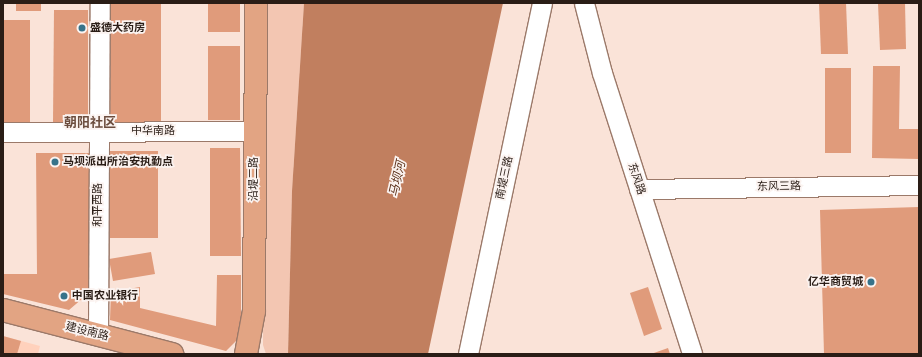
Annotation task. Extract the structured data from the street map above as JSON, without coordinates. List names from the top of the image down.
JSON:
{
  "streets": {
    "main road": ["沿堤二路", "建设南路"],
    "street": [
      "中华南路",
      "南堤三路",
      "东风路",
      "东风三路",
      "和平西路"
    ]
  },
  "crossings": [
    ["中华南路", "沿堤二路"],
    ["中华南路", "和平西路"],
    ["东风路", "东风三路"],
    ["和平西路", "建设南路"]
  ],
  "districts": ["朝阳社区"],
  "water": ["马坝河"],
  "places": [
    "盛德大药房",
    "马坝派出所治安执勤点",
    "亿华商贸城",
    "中国农业银行"
  ]
}
